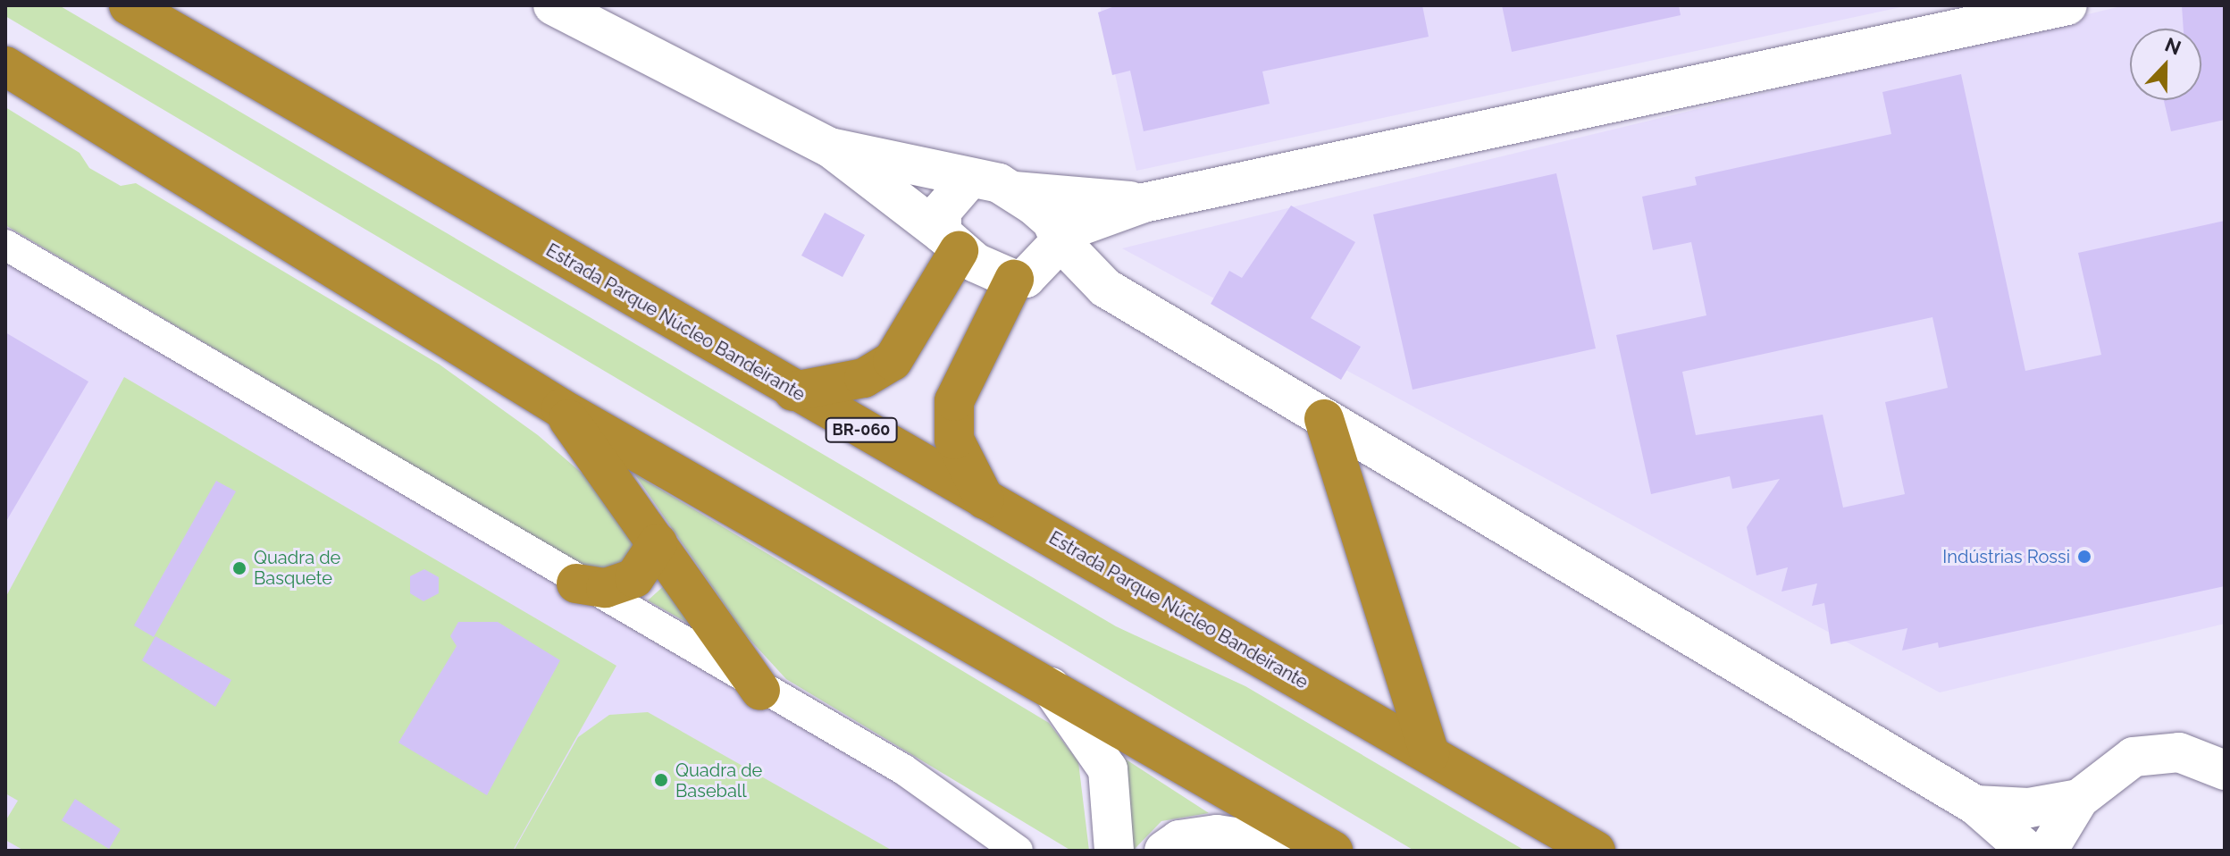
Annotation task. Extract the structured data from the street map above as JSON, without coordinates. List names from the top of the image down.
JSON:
{
  "streets": {
    "highway": ["Estrada Parque Núcleo Bandeirante", "BR-060"]
  },
  "places": ["Indústrias Rossi", "Quadra de Basquete", "Quadra de Baseball"],
  "north": "top"
}
